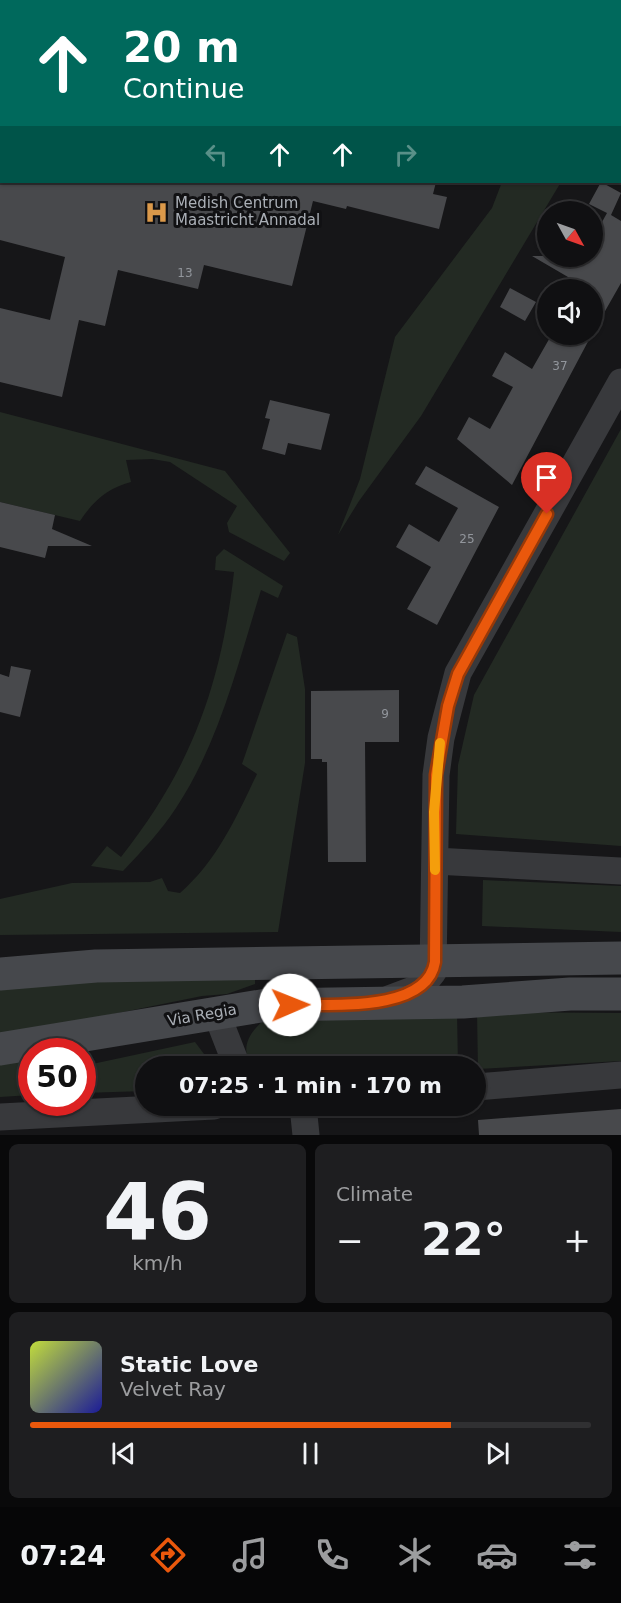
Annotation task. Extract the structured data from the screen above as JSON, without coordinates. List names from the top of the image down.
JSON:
{
  "streets": {
    "main road": ["Via Regia"]
  },
  "places": {
    "hospital": ["Medish Centrum Maastricht Annadal"]
  },
  "house_numbers": [
    "13",
    "37",
    "25",
    "9"
  ],
  "north": "bottom right",
  "page": {
    "turn": ["20 m", "Continue"],
    "limit": "50",
    "trip": "07:25 · 1 min · 170 m",
    "tile": [
      ["46", "km/h"],
      "Climate"
    ],
    "heat": ["−", "22°", "+"],
    "song": ["Static Love", "Velvet Ray"],
    "tabs": "07:24"
  }
}
